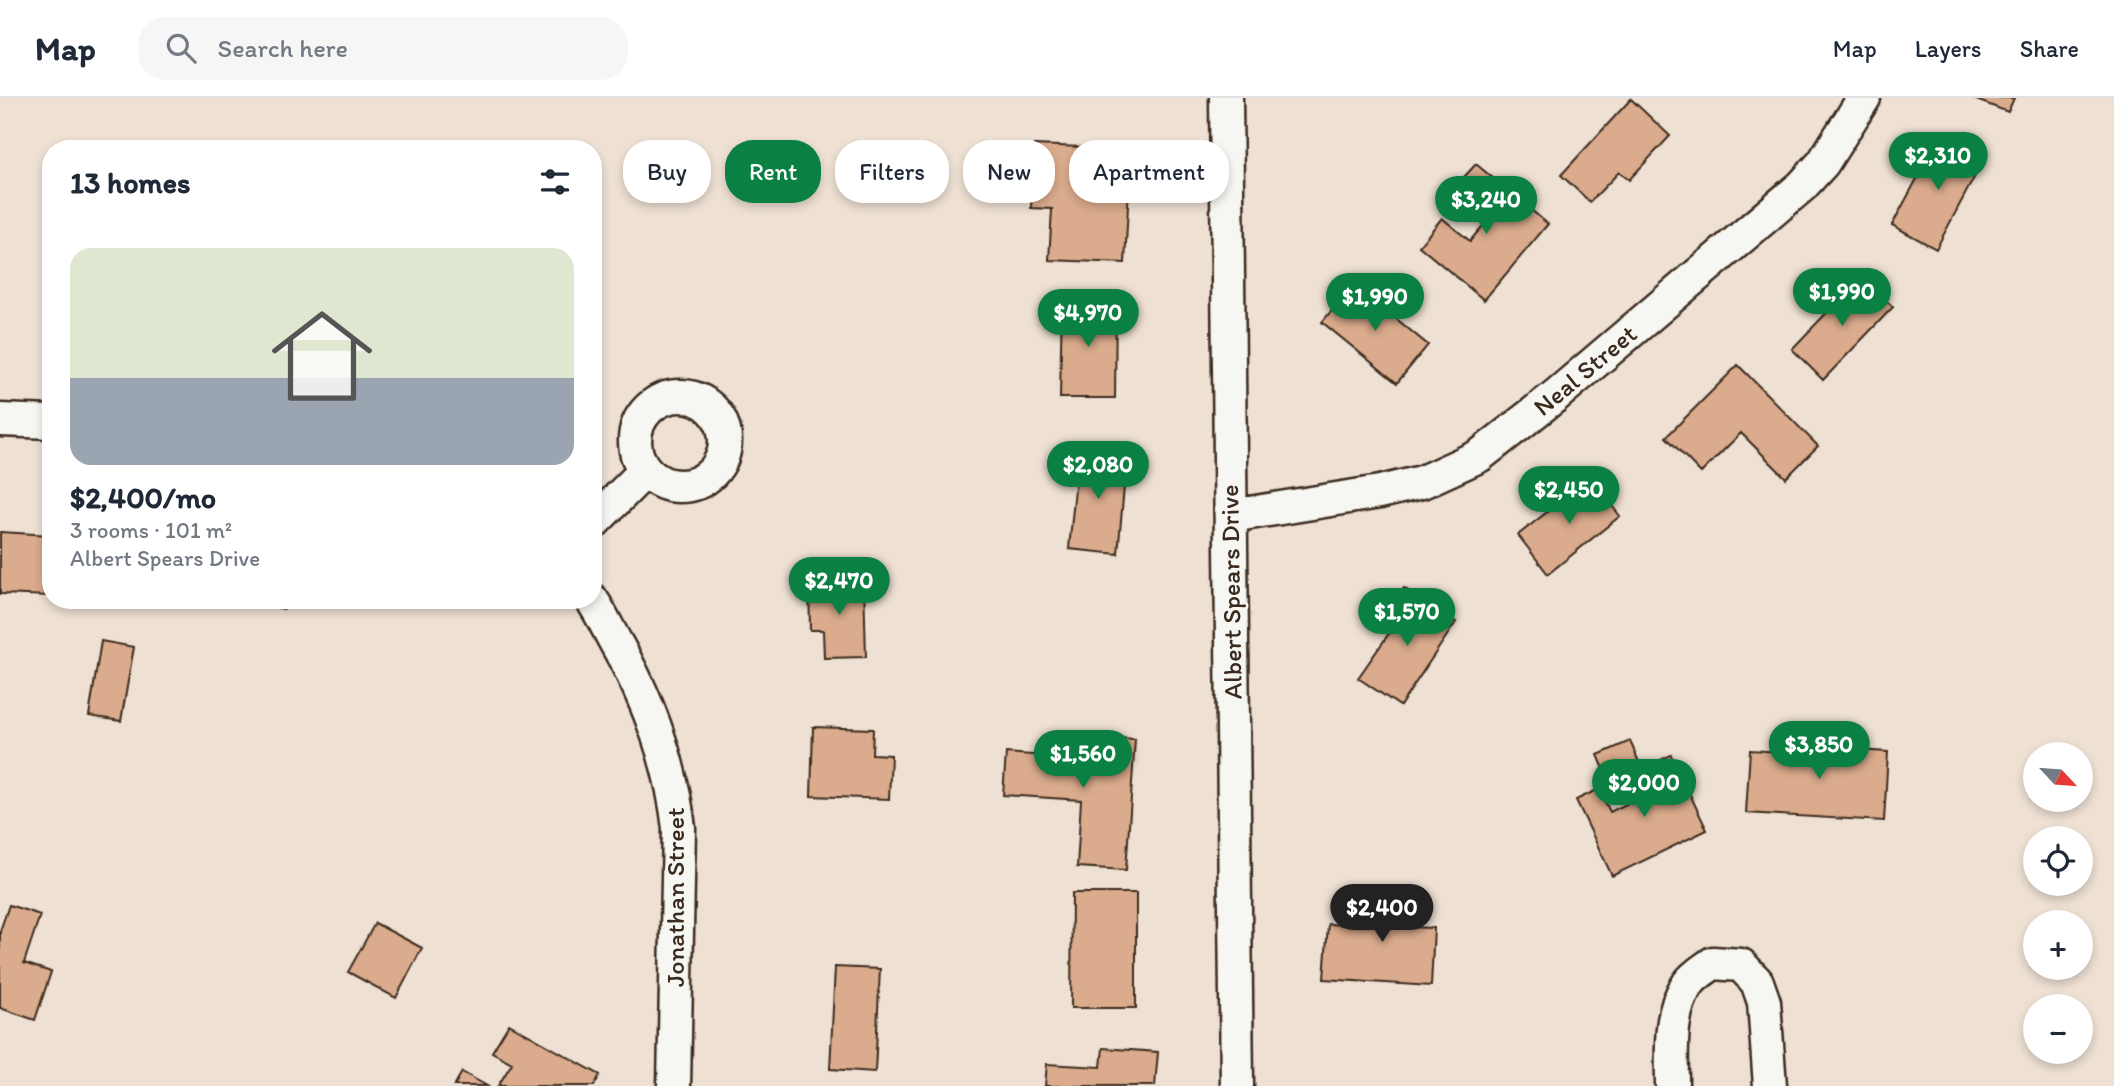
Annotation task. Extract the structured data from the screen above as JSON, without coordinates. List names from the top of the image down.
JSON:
{
  "streets": {
    "street": ["Neal Street", "Albert Spears Drive", "Jonathan Street"]
  },
  "crossings": [
    ["Neal Street", "Albert Spears Drive"]
  ],
  "north": "bottom right",
  "page": {
    "header": "Map",
    "search": "Search here",
    "nav": ["Map", "Layers", "Share"],
    "price": [
      "$2,310",
      "$3,240",
      "$1,990",
      "$1,990",
      "$4,970",
      "$2,080",
      "$2,450",
      "$2,470",
      "$1,570",
      "$3,850",
      "$1,560",
      "$2,000",
      "$2,400"
    ],
    "chip": [
      "Buy",
      "Rent",
      "Filters",
      "New",
      "Apartment"
    ],
    "heading": "13 homes",
    "list": [
      {
        "name": "$2,400/mo",
        "note": "3 rooms · 101 m² · Albert Spears Drive"
      }
    ],
    "map_buttons": ["+", "−"]
  }
}
